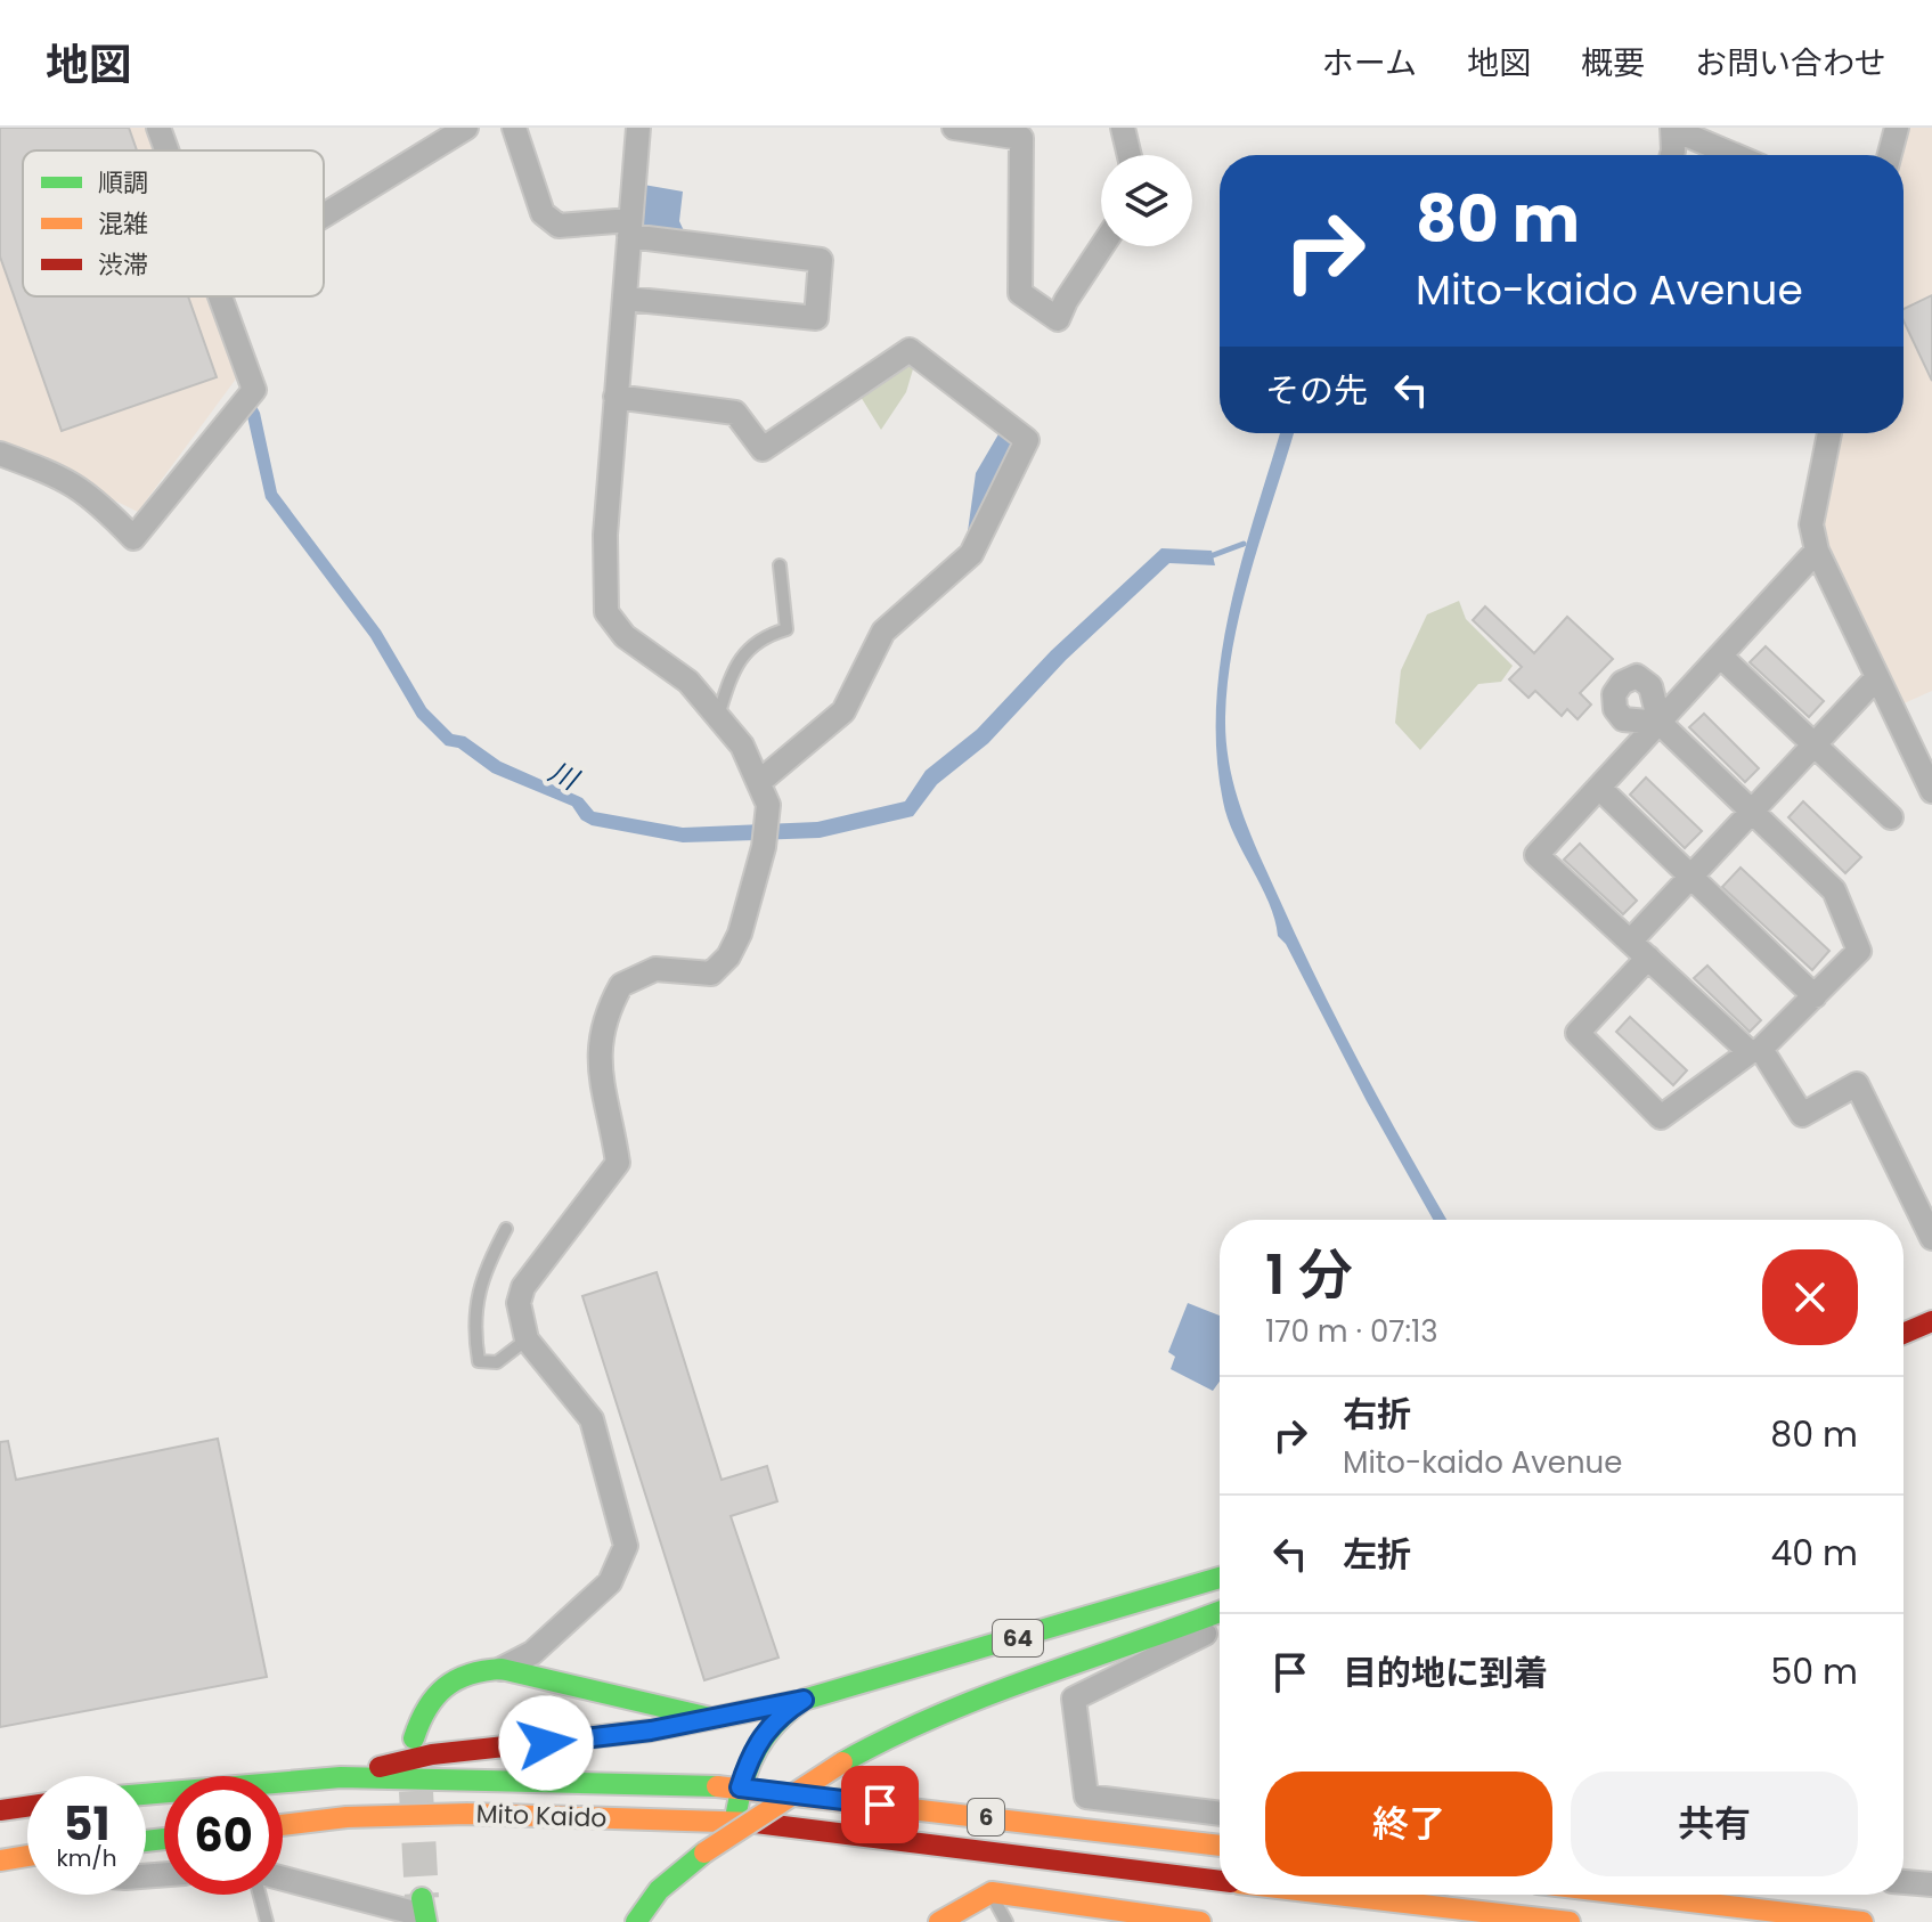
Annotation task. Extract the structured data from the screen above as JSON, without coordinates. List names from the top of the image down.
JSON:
{
  "streets": {
    "main road": ["64", "Mito Kaido", "6"]
  },
  "crossings": [
    ["64", "Mito Kaido"],
    ["64", "6"],
    ["Mito Kaido", "6"]
  ],
  "water": ["川"],
  "legend": ["順調", "混雑", "渋滞"],
  "page": {
    "header": "地図",
    "nav": [
      "ホーム",
      "地図",
      "概要",
      "お問い合わせ"
    ],
    "turn": ["80 m", "Mito-kaido Avenue"],
    "then": "その先",
    "heading": ["1 分", "170 m · 07:13"],
    "list": [
      {
        "name": "右折",
        "note": "Mito-kaido Avenue",
        "value": "80 m"
      },
      {
        "name": "左折",
        "value": "40 m"
      },
      {
        "name": "目的地に到着",
        "value": "50 m"
      }
    ],
    "buttons": ["終了", "共有"],
    "speed": "51 km/h",
    "limit": "60"
  }
}
